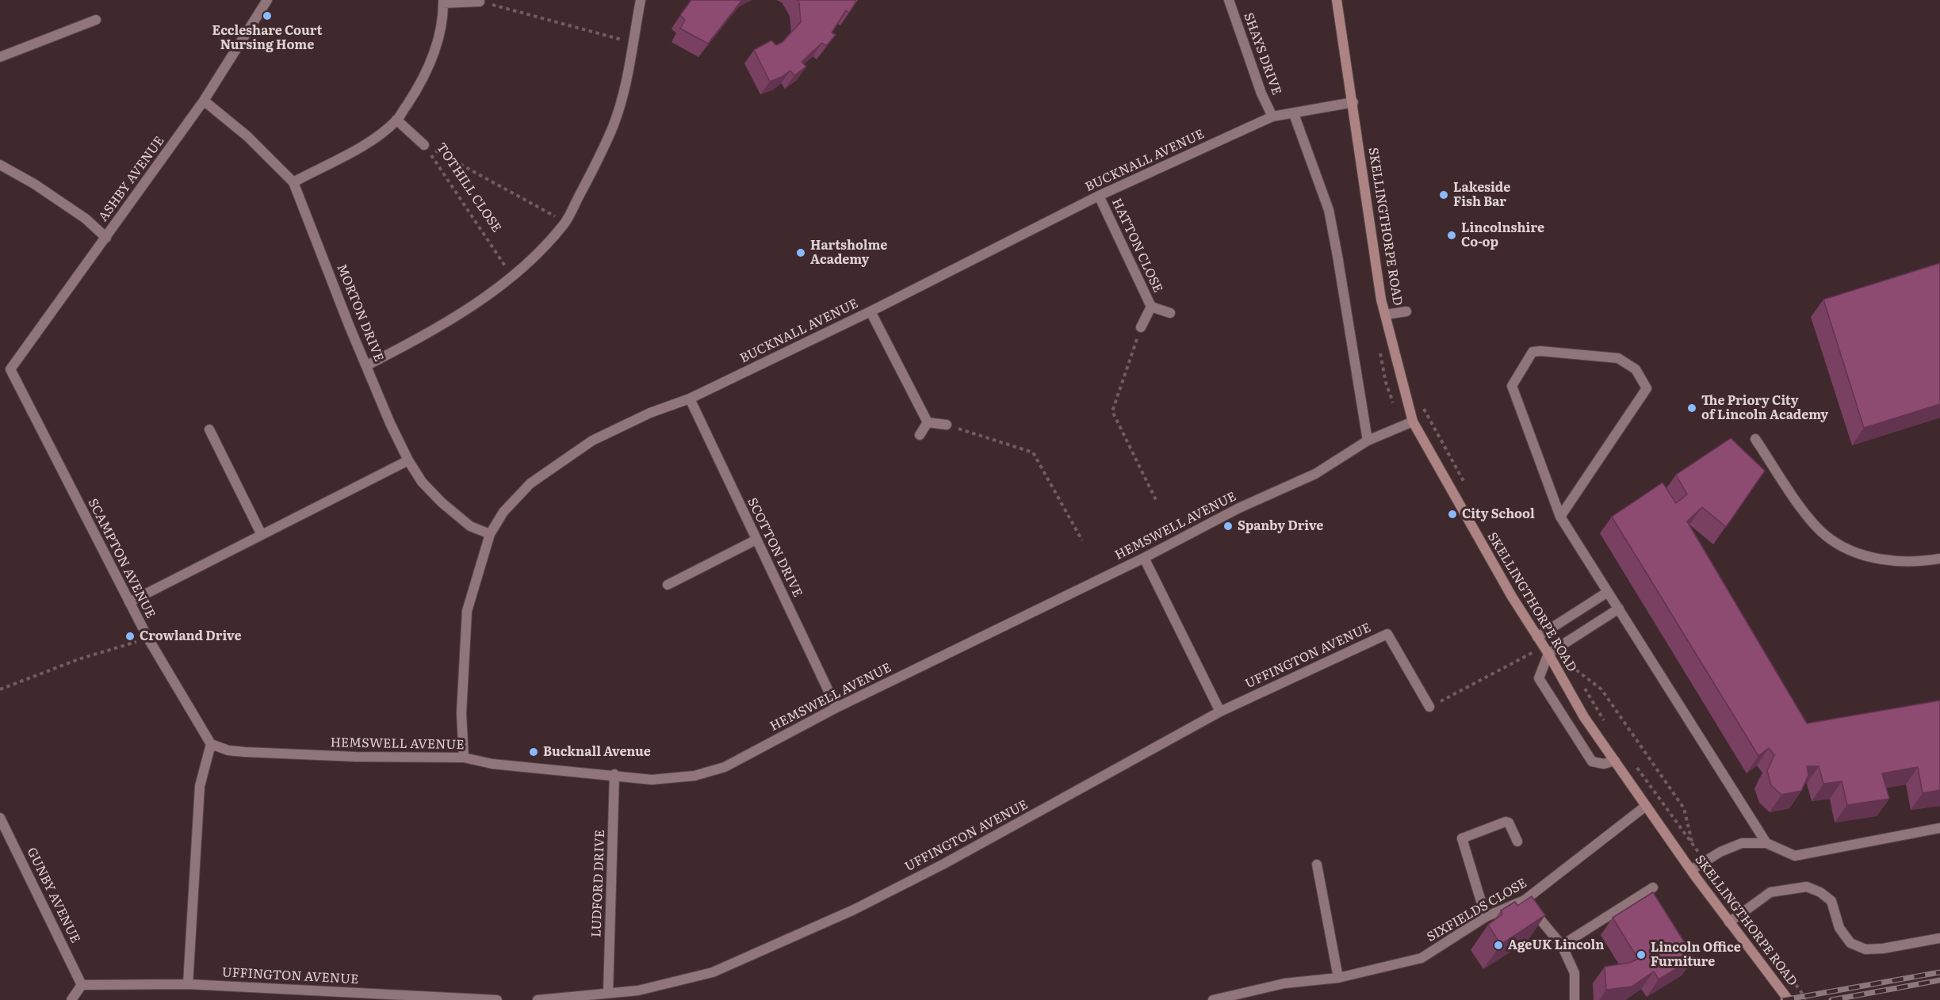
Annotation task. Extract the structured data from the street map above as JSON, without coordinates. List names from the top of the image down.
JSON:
{
  "streets": {
    "main road": ["SKELLINGTHORPE ROAD"],
    "street": [
      "SHAYS DRIVE",
      "BUCKNALL AVENUE",
      "ASHBY AVENUE",
      "TOTHILL CLOSE",
      "HATTON CLOSE",
      "MORTON DRIVE",
      "HEMSWELL AVENUE",
      "SCOTTON DRIVE",
      "SCAMPTON AVENUE",
      "UFFINGTON AVENUE",
      "LUDFORD DRIVE",
      "GUNBY AVENUE",
      "SIXFIELDS CLOSE"
    ]
  },
  "crossings": [
    ["SHAYS DRIVE", "BUCKNALL AVENUE"],
    ["BUCKNALL AVENUE", "SKELLINGTHORPE ROAD"],
    ["BUCKNALL AVENUE", "HATTON CLOSE"],
    ["BUCKNALL AVENUE", "MORTON DRIVE"],
    ["BUCKNALL AVENUE", "HEMSWELL AVENUE"],
    ["BUCKNALL AVENUE", "SCOTTON DRIVE"],
    ["ASHBY AVENUE", "MORTON DRIVE"],
    ["ASHBY AVENUE", "SCAMPTON AVENUE"],
    ["SKELLINGTHORPE ROAD", "HEMSWELL AVENUE"],
    ["SKELLINGTHORPE ROAD", "SIXFIELDS CLOSE"],
    ["HEMSWELL AVENUE", "SCOTTON DRIVE"],
    ["HEMSWELL AVENUE", "SCAMPTON AVENUE"],
    ["HEMSWELL AVENUE", "LUDFORD DRIVE"],
    ["UFFINGTON AVENUE", "LUDFORD DRIVE"],
    ["UFFINGTON AVENUE", "GUNBY AVENUE"]
  ],
  "places": [
    "Eccleshare Court Nursing Home",
    "Lakeside Fish Bar",
    "Lincolnshire Co-op",
    "Hartsholme Academy",
    "The Priory City of Lincoln Academy",
    "City School",
    "Spanby Drive",
    "Crowland Drive",
    "Bucknall Avenue",
    "AgeUK Lincoln",
    "Lincoln Office Furniture"
  ]
}
